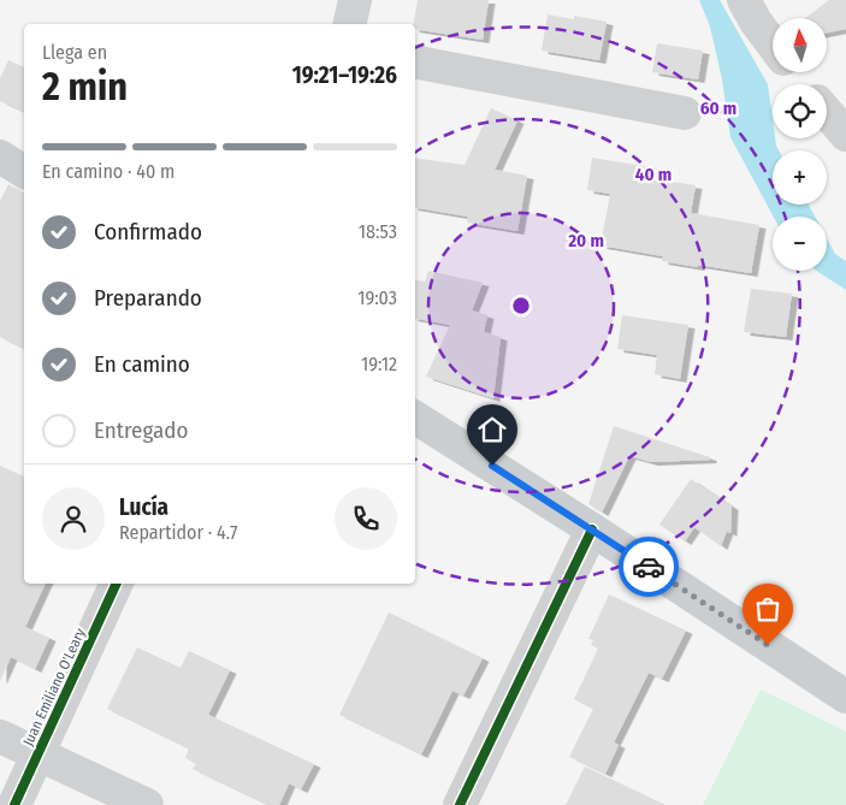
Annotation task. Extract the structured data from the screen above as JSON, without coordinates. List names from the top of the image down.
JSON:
{
  "streets": {
    "street": ["Juan Emiliano O'Leary"]
  },
  "north": "top",
  "page": {
    "map_buttons": ["+", "−"],
    "heading": ["2 min", "Llega en", "19:21–19:26"],
    "panel": ["Lucía", "Repartidor · 4.7"],
    "bar": "En camino · 40 m",
    "list": [
      ["Confirmado", "18:53"],
      ["Preparando", "19:03"],
      ["En camino", "19:12"],
      "Entregado"
    ]
  },
  "rings": ["60 m", "40 m", "20 m"]
}
